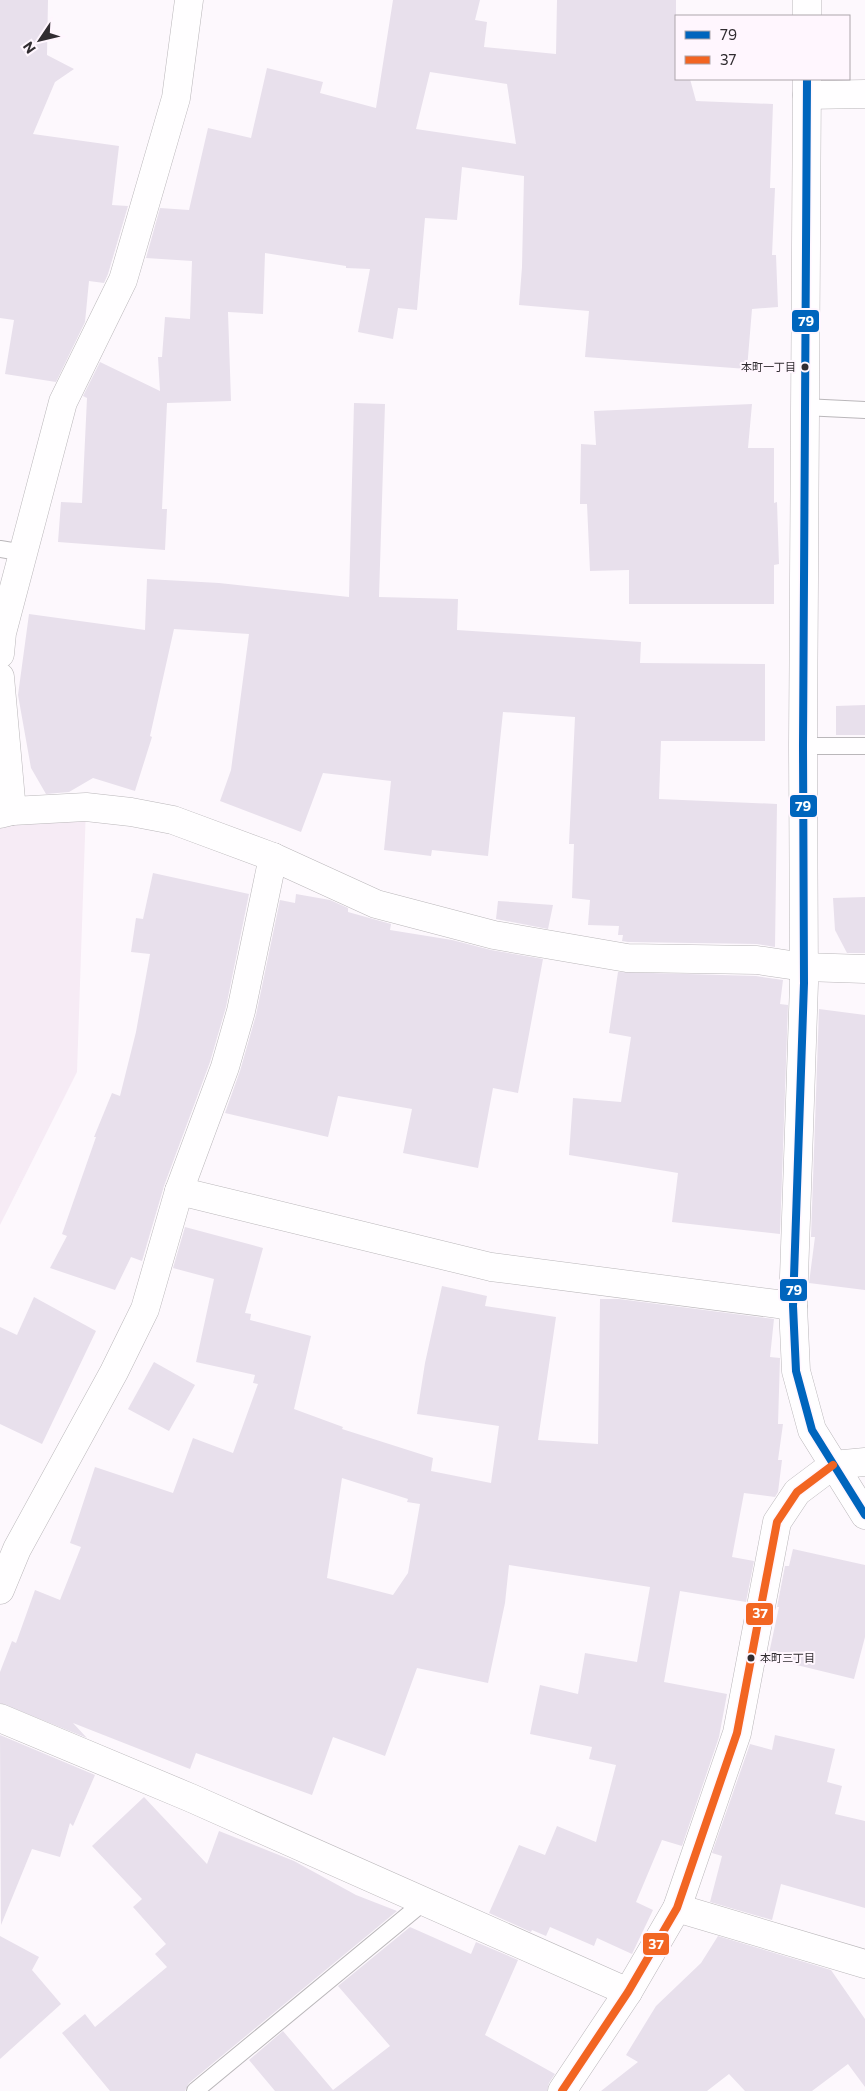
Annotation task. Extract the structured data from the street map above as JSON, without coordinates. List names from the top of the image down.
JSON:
{
  "places": ["本町一丁目", "本町三丁目"],
  "lines": ["transit line 79", "transit line 37"],
  "legend": ["79", "37"],
  "north": "bottom left"
}
